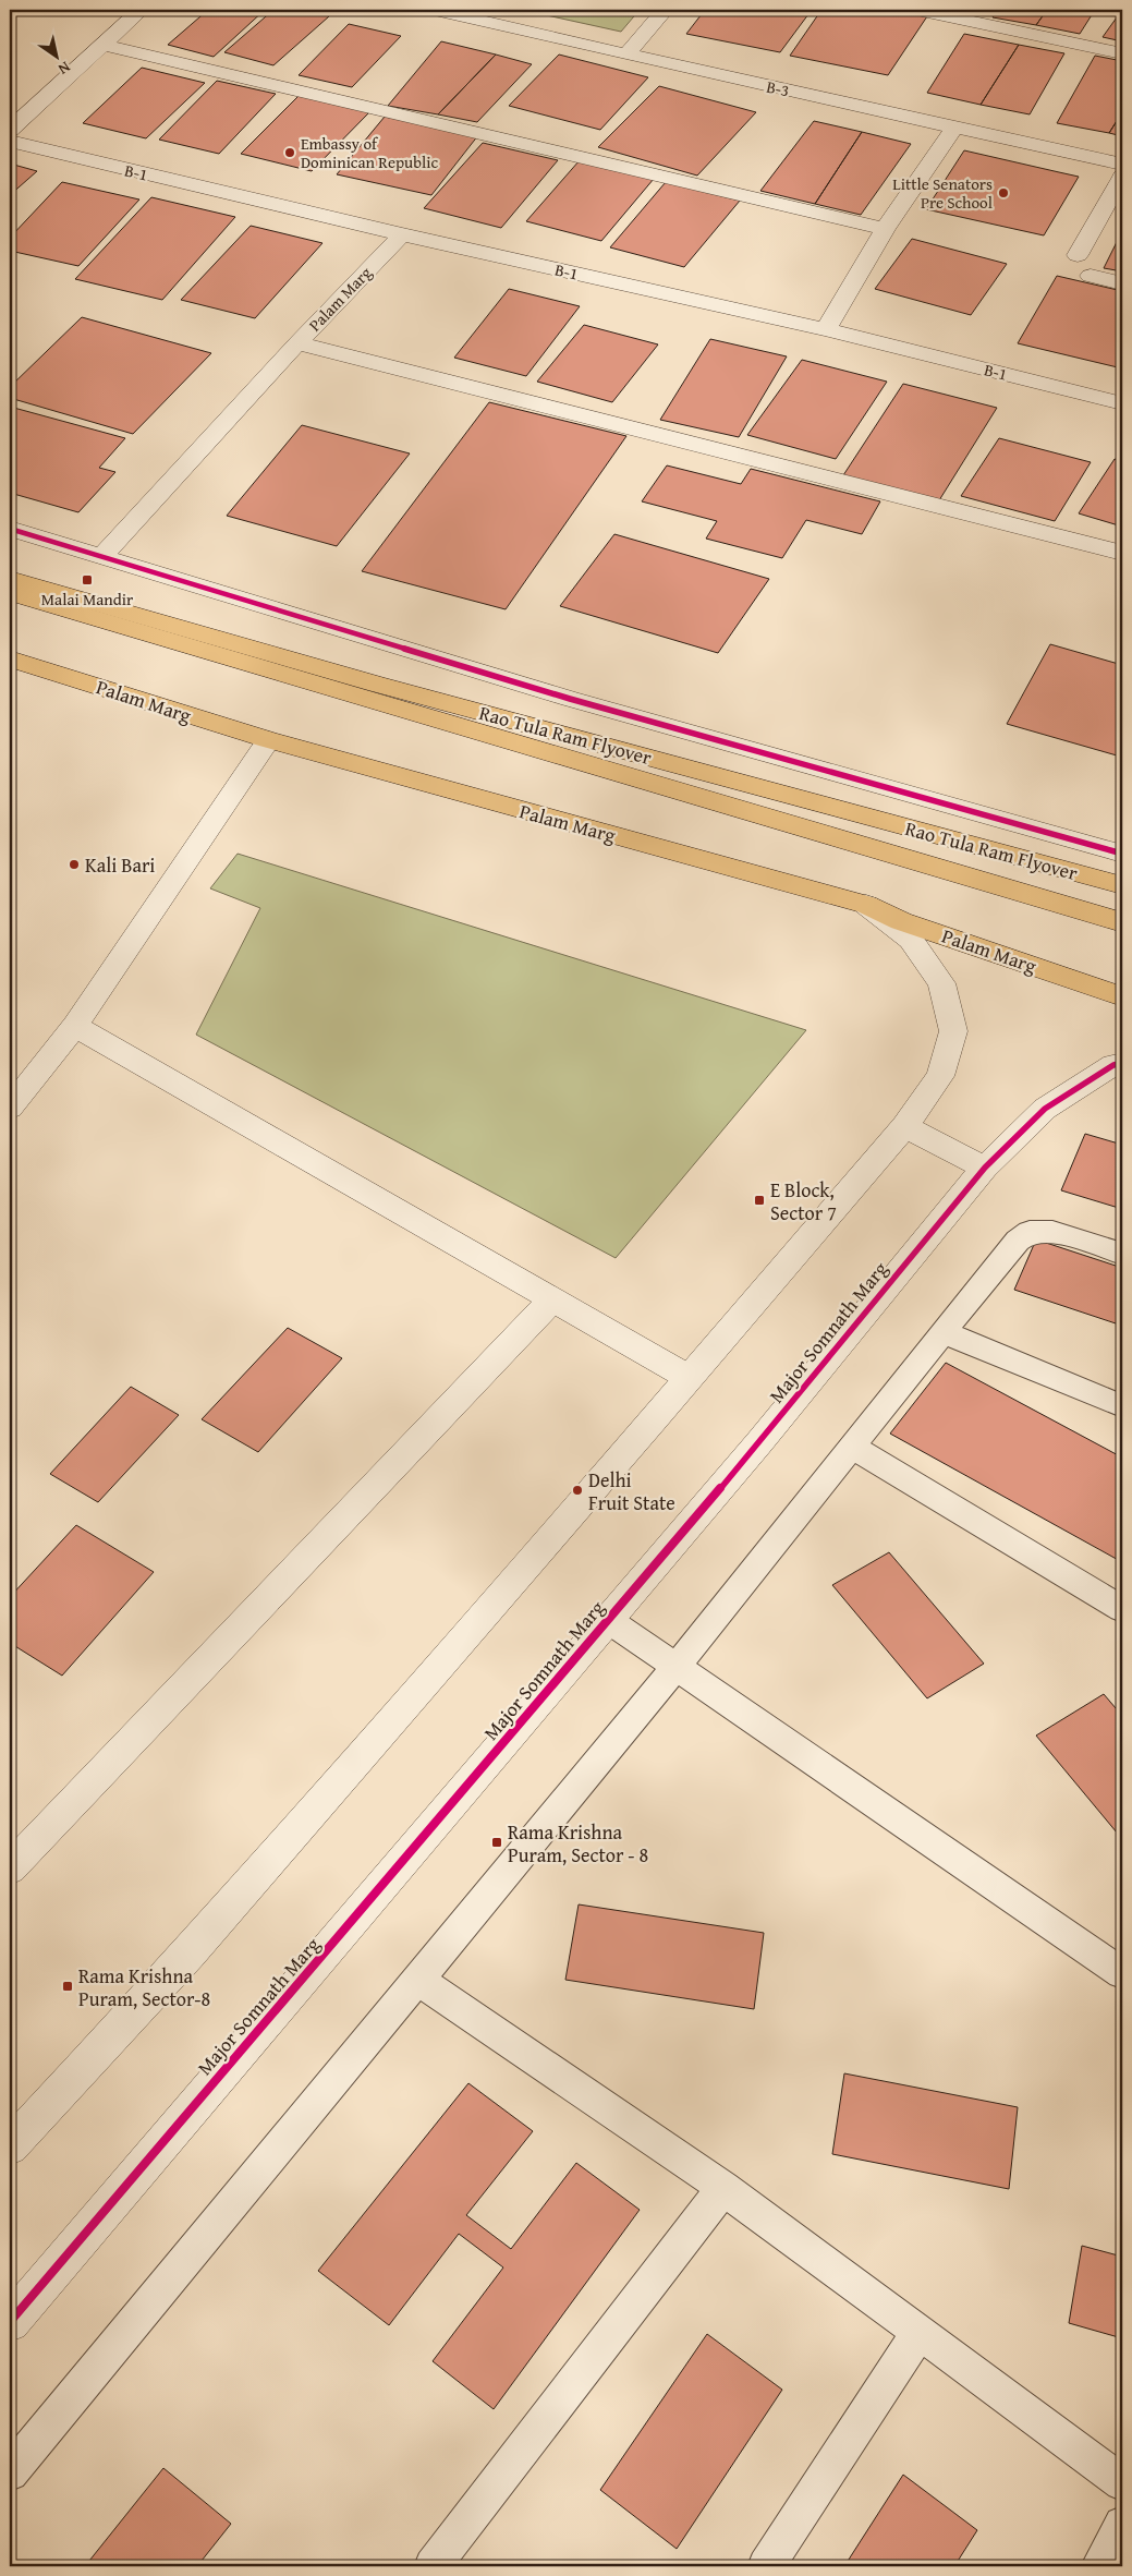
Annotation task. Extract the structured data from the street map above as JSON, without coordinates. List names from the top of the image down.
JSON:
{
  "streets": {
    "main road": ["Palam Marg", "Rao Tula Ram Flyover"],
    "street": ["B-3", "B-1", "Major Somnath Marg"]
  },
  "crossings": [
    ["B-1", "Palam Marg"]
  ],
  "places": {
    "other": [
      "Embassy of Dominican Republic",
      "Little Senators Pre School",
      "Kali Bari",
      "Delhi Fruit State"
    ],
    "transit": [
      "Malai Mandir",
      "E Block, Sector 7",
      "Rama Krishna Puram, Sector - 8",
      "Rama Krishna Puram, Sector-8"
    ]
  },
  "north": "bottom right"
}
